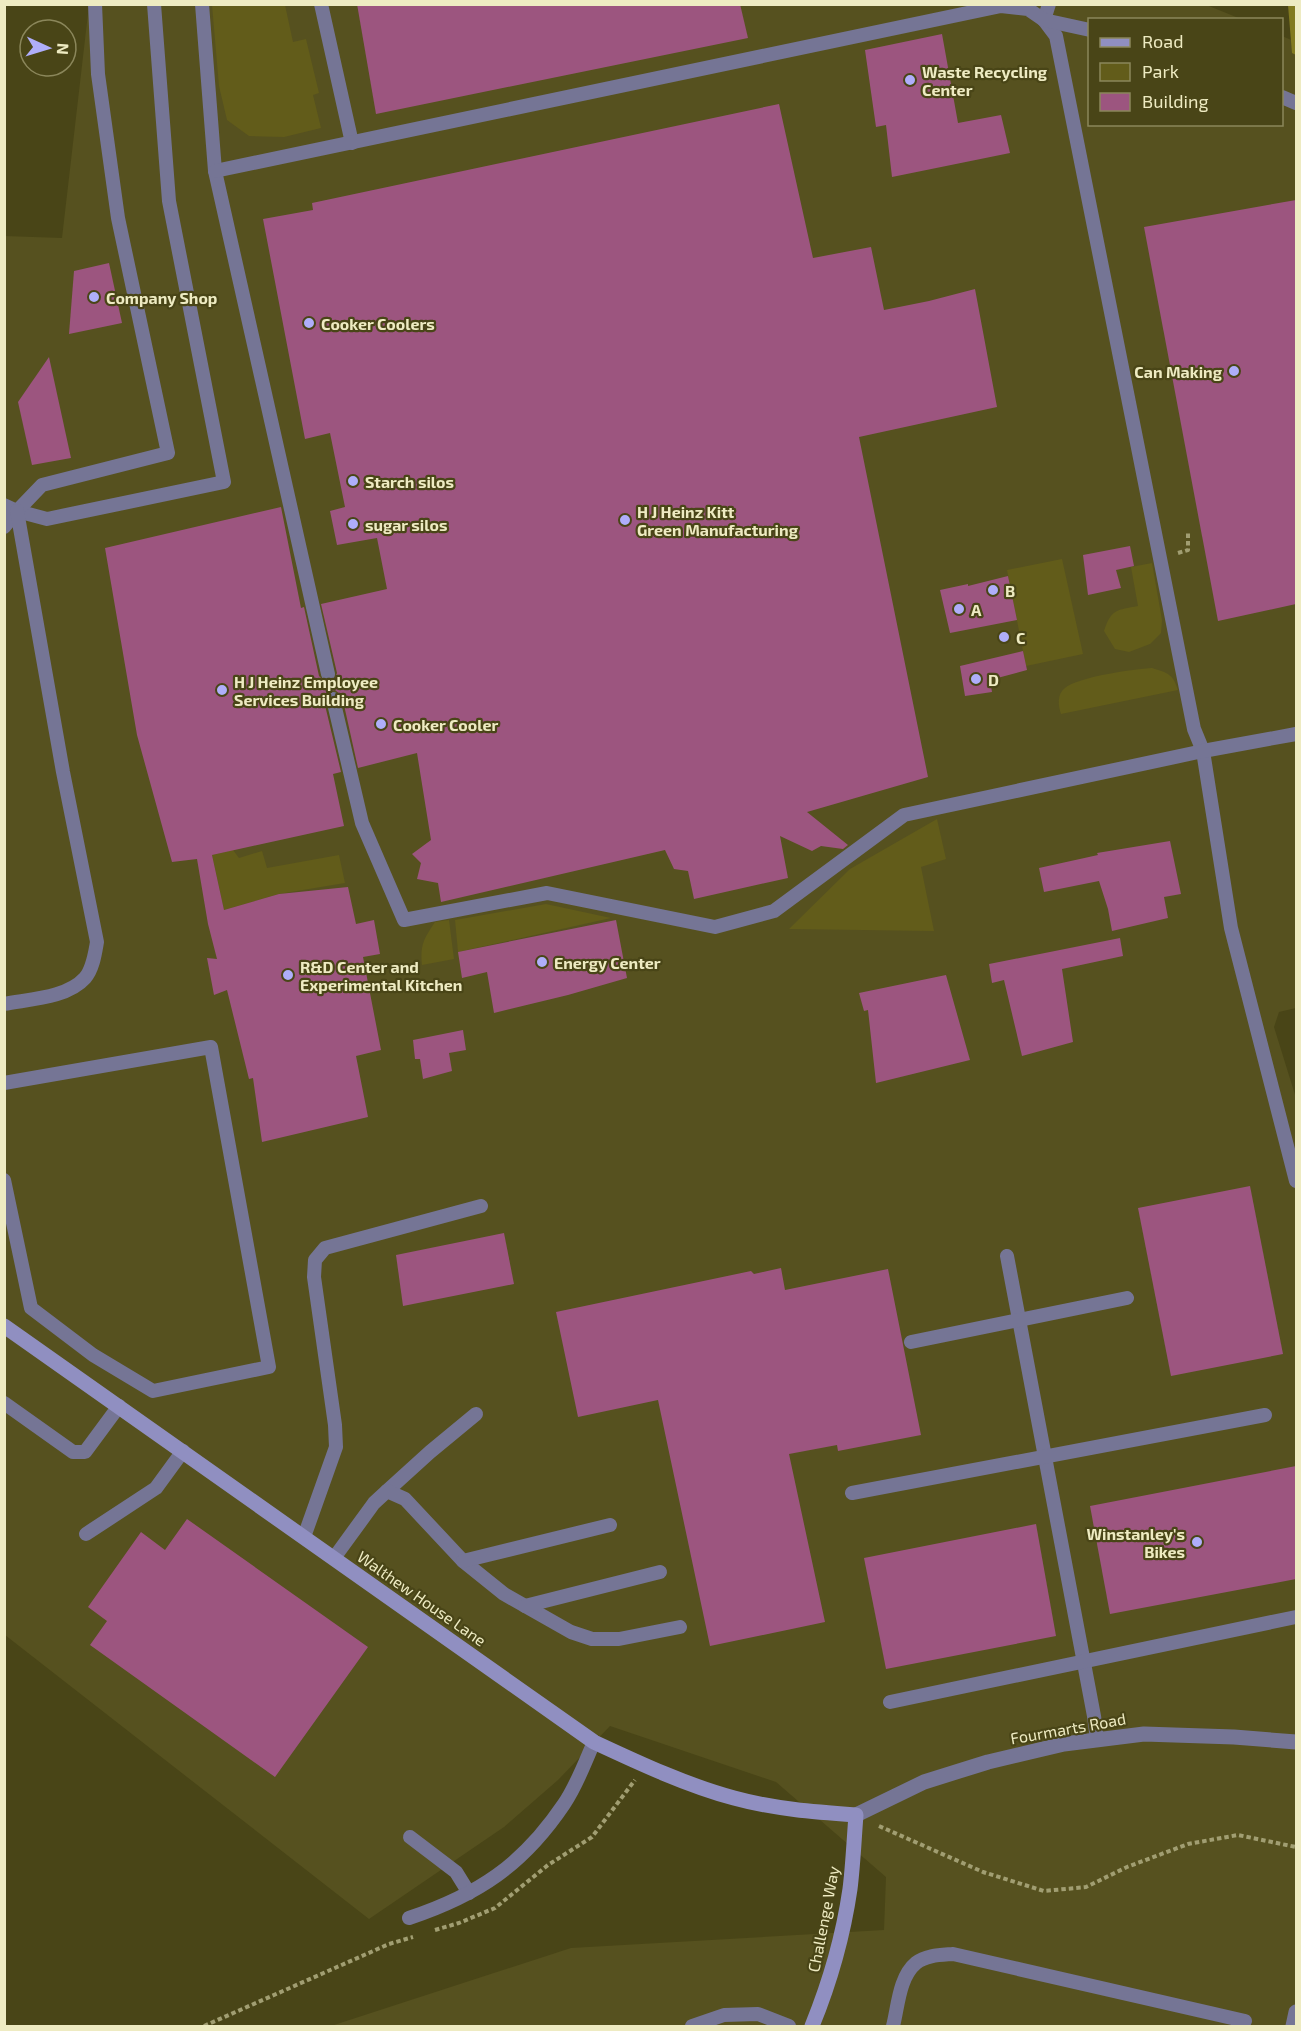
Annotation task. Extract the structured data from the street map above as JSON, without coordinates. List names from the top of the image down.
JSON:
{
  "streets": {
    "street": ["Walthew House Lane", "Fourmarts Road", "Challenge Way"]
  },
  "crossings": [
    ["Walthew House Lane", "Fourmarts Road"],
    ["Walthew House Lane", "Challenge Way"],
    ["Fourmarts Road", "Challenge Way"]
  ],
  "places": [
    "Waste Recycling Center",
    "Company Shop",
    "Cooker Coolers",
    "Can Making",
    "Starch silos",
    "H J Heinz Kitt Green Manufacturing",
    "sugar silos",
    "B",
    "A",
    "C",
    "D",
    "H J Heinz Employee Services Building",
    "Cooker Cooler",
    "Energy Center",
    "R&D Center and Experimental Kitchen",
    "Winstanley's Bikes"
  ],
  "legend": ["Road", "Park", "Building"],
  "north": "right"
}
